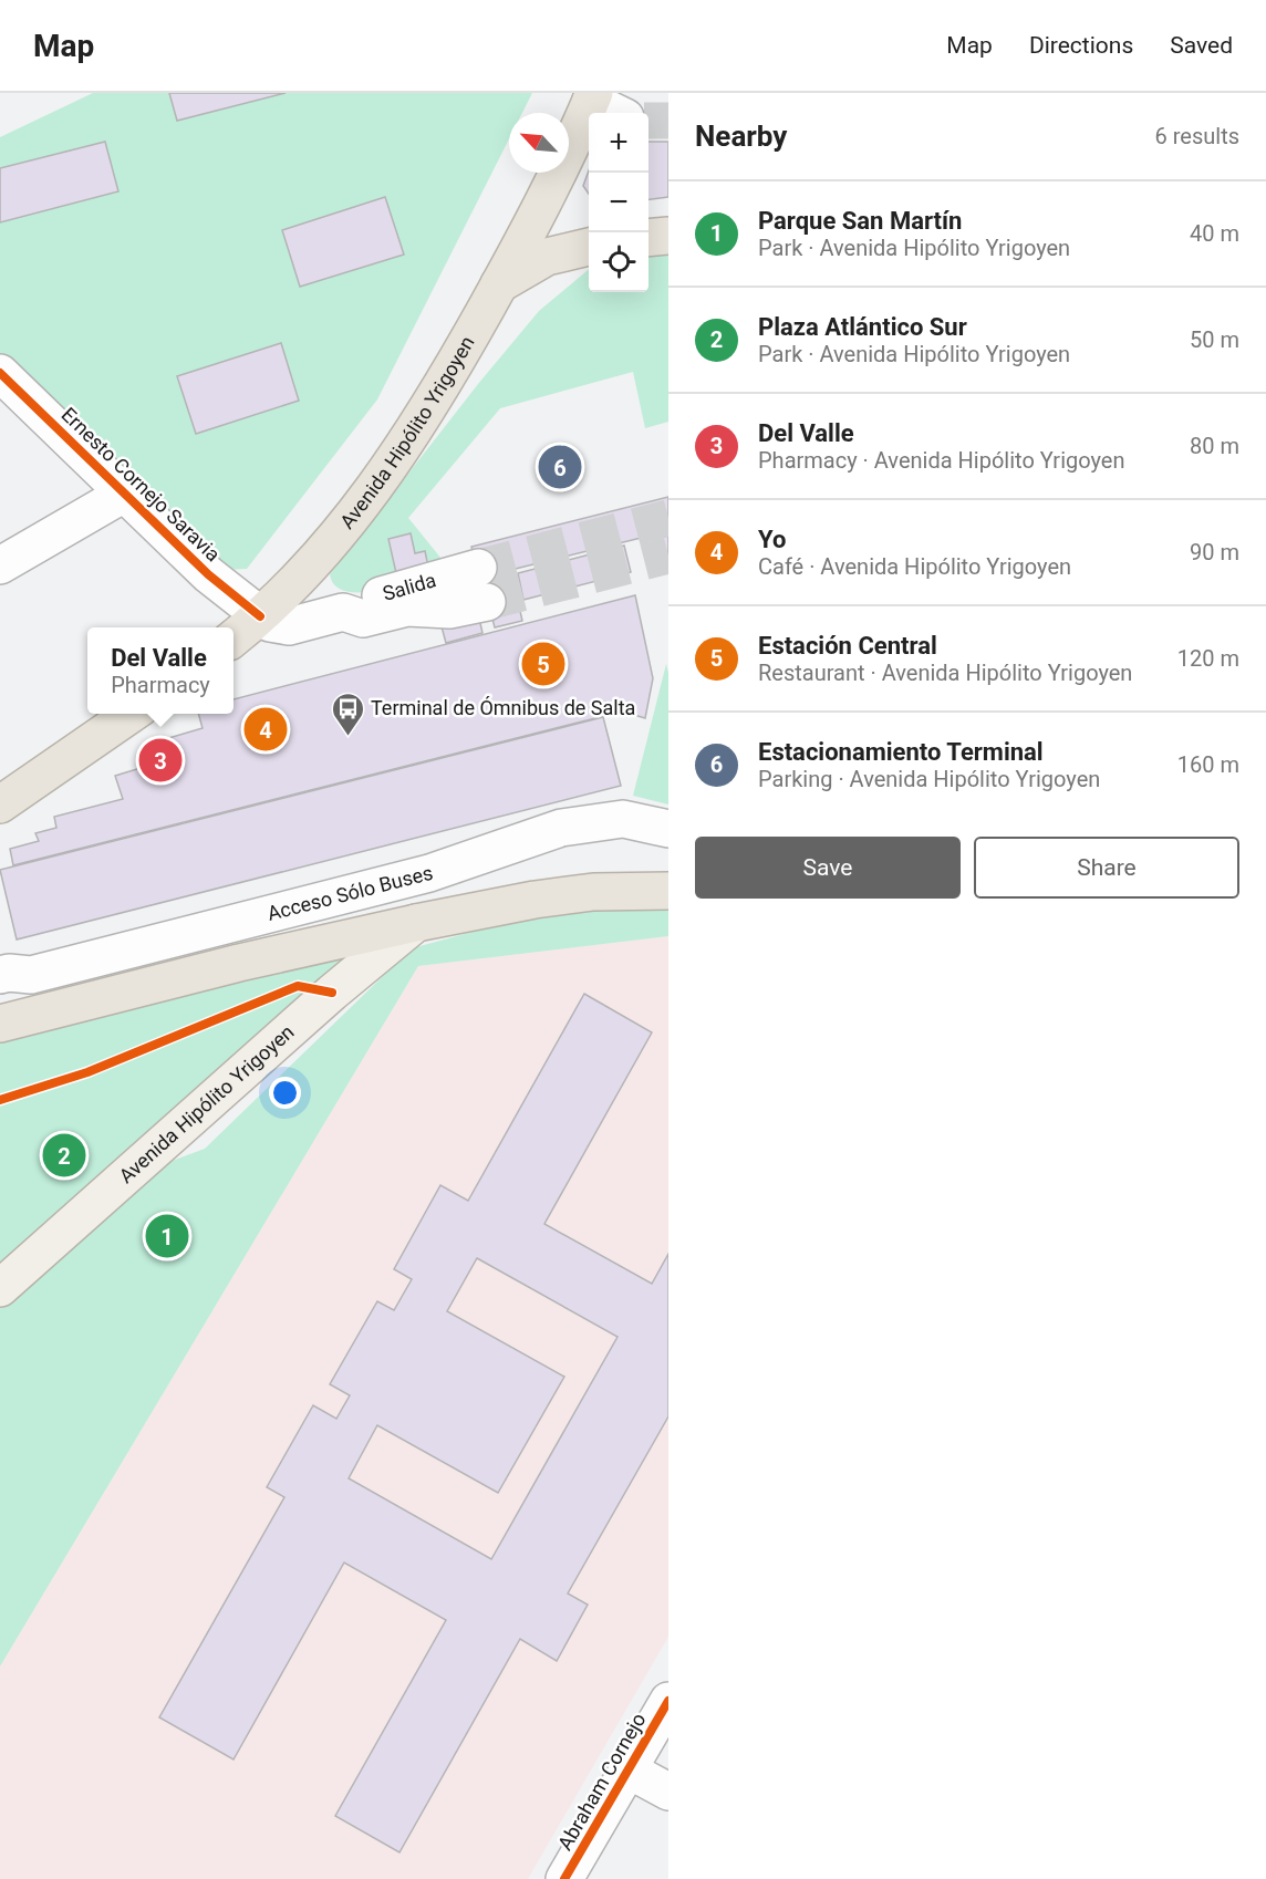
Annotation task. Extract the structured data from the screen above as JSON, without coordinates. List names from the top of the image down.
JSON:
{
  "streets": {
    "highway": ["Avenida Hipólito Yrigoyen"],
    "street": [
      "Ernesto Cornejo Saravia",
      "Salida",
      "Acceso Sólo Buses",
      "Abraham Cornejo"
    ]
  },
  "crossings": [
    ["Avenida Hipólito Yrigoyen", "Ernesto Cornejo Saravia"],
    ["Avenida Hipólito Yrigoyen", "Salida"],
    ["Ernesto Cornejo Saravia", "Salida"]
  ],
  "places": {
    "bus stop": ["Terminal de Ómnibus de Salta"]
  },
  "north": "top left",
  "page": {
    "header": "Map",
    "nav": ["Map", "Directions", "Saved"],
    "heading": ["Nearby", "6 results"],
    "map_buttons": ["+", "−"],
    "list": [
      {
        "mark": "1",
        "name": "Parque San Martín",
        "note": "Park · Avenida Hipólito Yrigoyen",
        "value": "40 m"
      },
      {
        "mark": "2",
        "name": "Plaza Atlántico Sur",
        "note": "Park · Avenida Hipólito Yrigoyen",
        "value": "50 m"
      },
      {
        "mark": "3",
        "name": "Del Valle",
        "note": "Pharmacy · Avenida Hipólito Yrigoyen",
        "value": "80 m"
      },
      {
        "mark": "4",
        "name": "Yo",
        "note": "Café · Avenida Hipólito Yrigoyen",
        "value": "90 m"
      },
      {
        "mark": "5",
        "name": "Estación Central",
        "note": "Restaurant · Avenida Hipólito Yrigoyen",
        "value": "120 m"
      },
      {
        "mark": "6",
        "name": "Estacionamiento Terminal",
        "note": "Parking · Avenida Hipólito Yrigoyen",
        "value": "160 m"
      }
    ],
    "pins": [
      "6",
      "5",
      "4",
      "3",
      "2",
      "1"
    ],
    "popup": ["Del Valle", "Pharmacy"],
    "buttons": ["Save", "Share"]
  }
}
